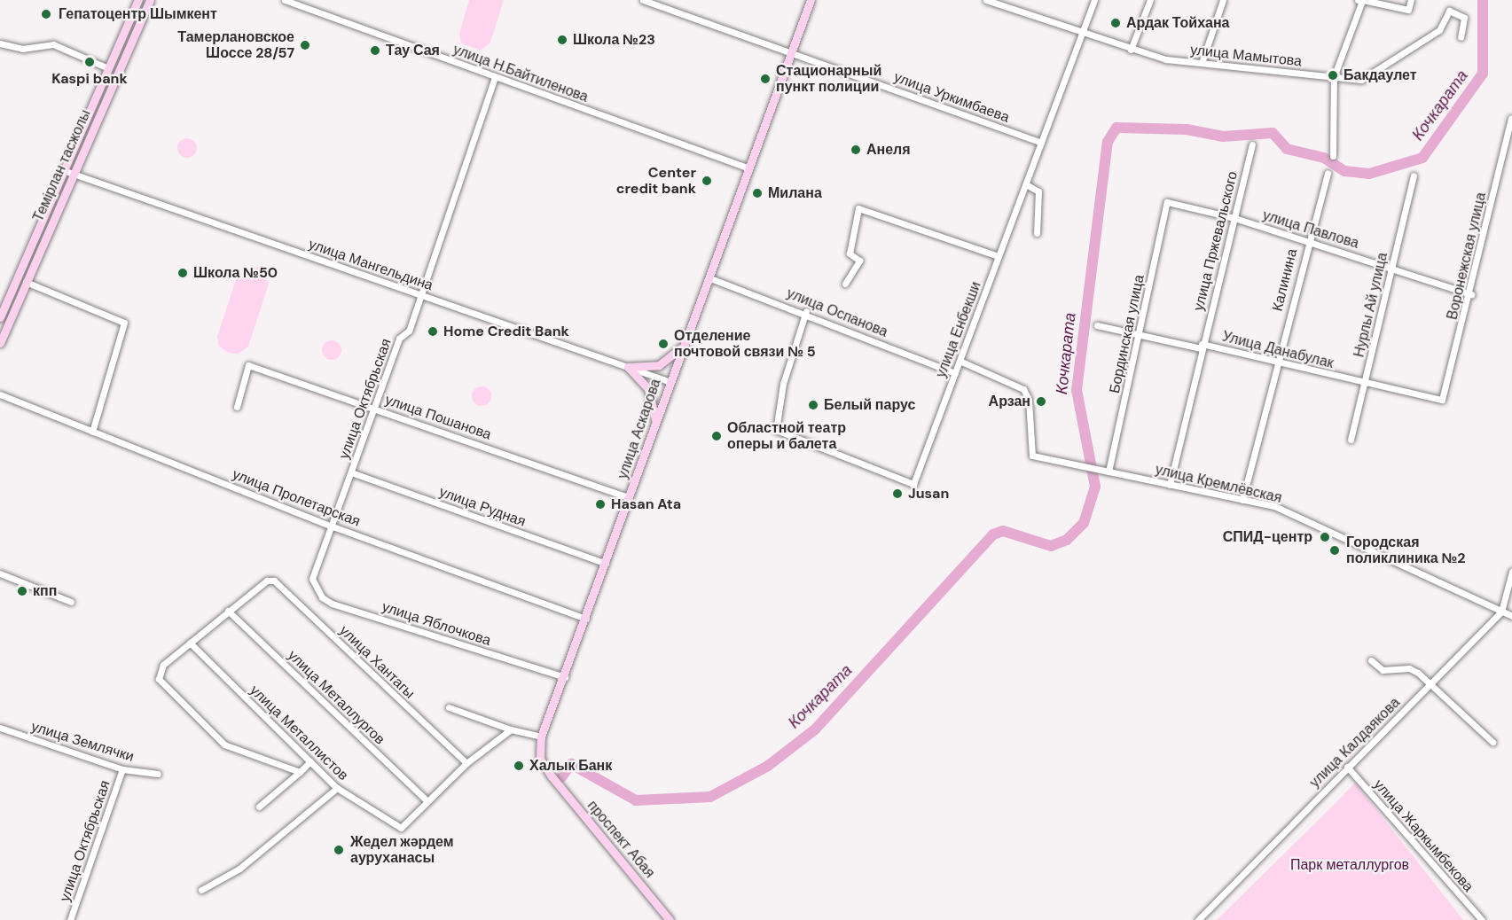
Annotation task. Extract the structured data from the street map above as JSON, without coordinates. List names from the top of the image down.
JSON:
{
  "streets": {
    "main road": ["Темірлан тасжолы", "улица Аскарова", "проспект Абая"],
    "street": [
      "улица Мамытова",
      "улица Н.Байтиленова",
      "улица Уркимбаева",
      "улица Павлова",
      "улица Пржевальского",
      "Воронежская улица",
      "улица Мангельдина",
      "Калинина",
      "Нурлы Ай улица",
      "улица Оспанова",
      "улица Енбекши",
      "Бординская улица",
      "Улица Данабулак",
      "улица Октябрьская",
      "улица Пошанова",
      "улица Кремлёвская",
      "улица Пролетарская",
      "улица Рудная",
      "улица Яблочкова",
      "улица Хантагы",
      "улица Металлургов",
      "улица Металлистов",
      "улица Землячки",
      "улица Калдаякова",
      "улица Жаркымбекова"
    ]
  },
  "crossings": [
    ["улица Мамытова", "улица Енбекши"],
    ["улица Н.Байтиленова", "улица Октябрьская"],
    ["улица Н.Байтиленова", "улица Аскарова"],
    ["улица Уркимбаева", "улица Енбекши"],
    ["улица Уркимбаева", "улица Аскарова"],
    ["Темірлан тасжолы", "улица Мангельдина"],
    ["улица Павлова", "улица Пржевальского"],
    ["улица Павлова", "Воронежская улица"],
    ["улица Павлова", "Калинина"],
    ["улица Павлова", "Нурлы Ай улица"],
    ["улица Павлова", "Бординская улица"],
    ["улица Пржевальского", "Улица Данабулак"],
    ["улица Пржевальского", "улица Кремлёвская"],
    ["Воронежская улица", "Улица Данабулак"],
    ["улица Мангельдина", "улица Октябрьская"],
    ["улица Мангельдина", "улица Аскарова"],
    ["Калинина", "Улица Данабулак"],
    ["Калинина", "улица Кремлёвская"],
    ["Нурлы Ай улица", "Улица Данабулак"],
    ["улица Оспанова", "улица Енбекши"],
    ["улица Оспанова", "улица Аскарова"],
    ["улица Енбекши", "улица Кремлёвская"],
    ["Бординская улица", "Улица Данабулак"],
    ["Бординская улица", "улица Кремлёвская"],
    ["улица Октябрьская", "улица Пошанова"],
    ["улица Октябрьская", "улица Пролетарская"],
    ["улица Октябрьская", "улица Рудная"],
    ["улица Октябрьская", "улица Яблочкова"],
    ["улица Октябрьская", "улица Землячки"],
    ["улица Пошанова", "улица Аскарова"],
    ["улица Аскарова", "улица Пролетарская"],
    ["улица Аскарова", "улица Рудная"],
    ["улица Аскарова", "улица Яблочкова"],
    ["улица Аскарова", "проспект Абая"],
    ["улица Кремлёвская", "улица Калдаякова"],
    ["улица Хантагы", "улица Металлургов"],
    ["улица Металлургов", "улица Металлистов"],
    ["улица Калдаякова", "улица Жаркымбекова"]
  ],
  "water": ["Кочкарата"],
  "parks": ["Парк металлургов"],
  "places": [
    "Гепатоцентр Шымкент",
    "Ардак Тойхана",
    "Школа №23",
    "Тамерлановское Шоссе 28/57",
    "Тау Сая",
    "Kaspi bank",
    "Бакдаулет",
    "Стационарный пункт полиции",
    "Анеля",
    "Center credit bank",
    "Милана",
    "Школа №50",
    "Home Credit Bank",
    "Отделение почтовой связи № 5",
    "Арзан",
    "Белый парус",
    "Областной театр оперы и балета",
    "Jusan",
    "Hasan Ata",
    "СПИД-центр",
    "Городская поликлиника №2",
    "кпп",
    "Халык Банк",
    "Жедел жәрдем ауруханасы"
  ]
}
